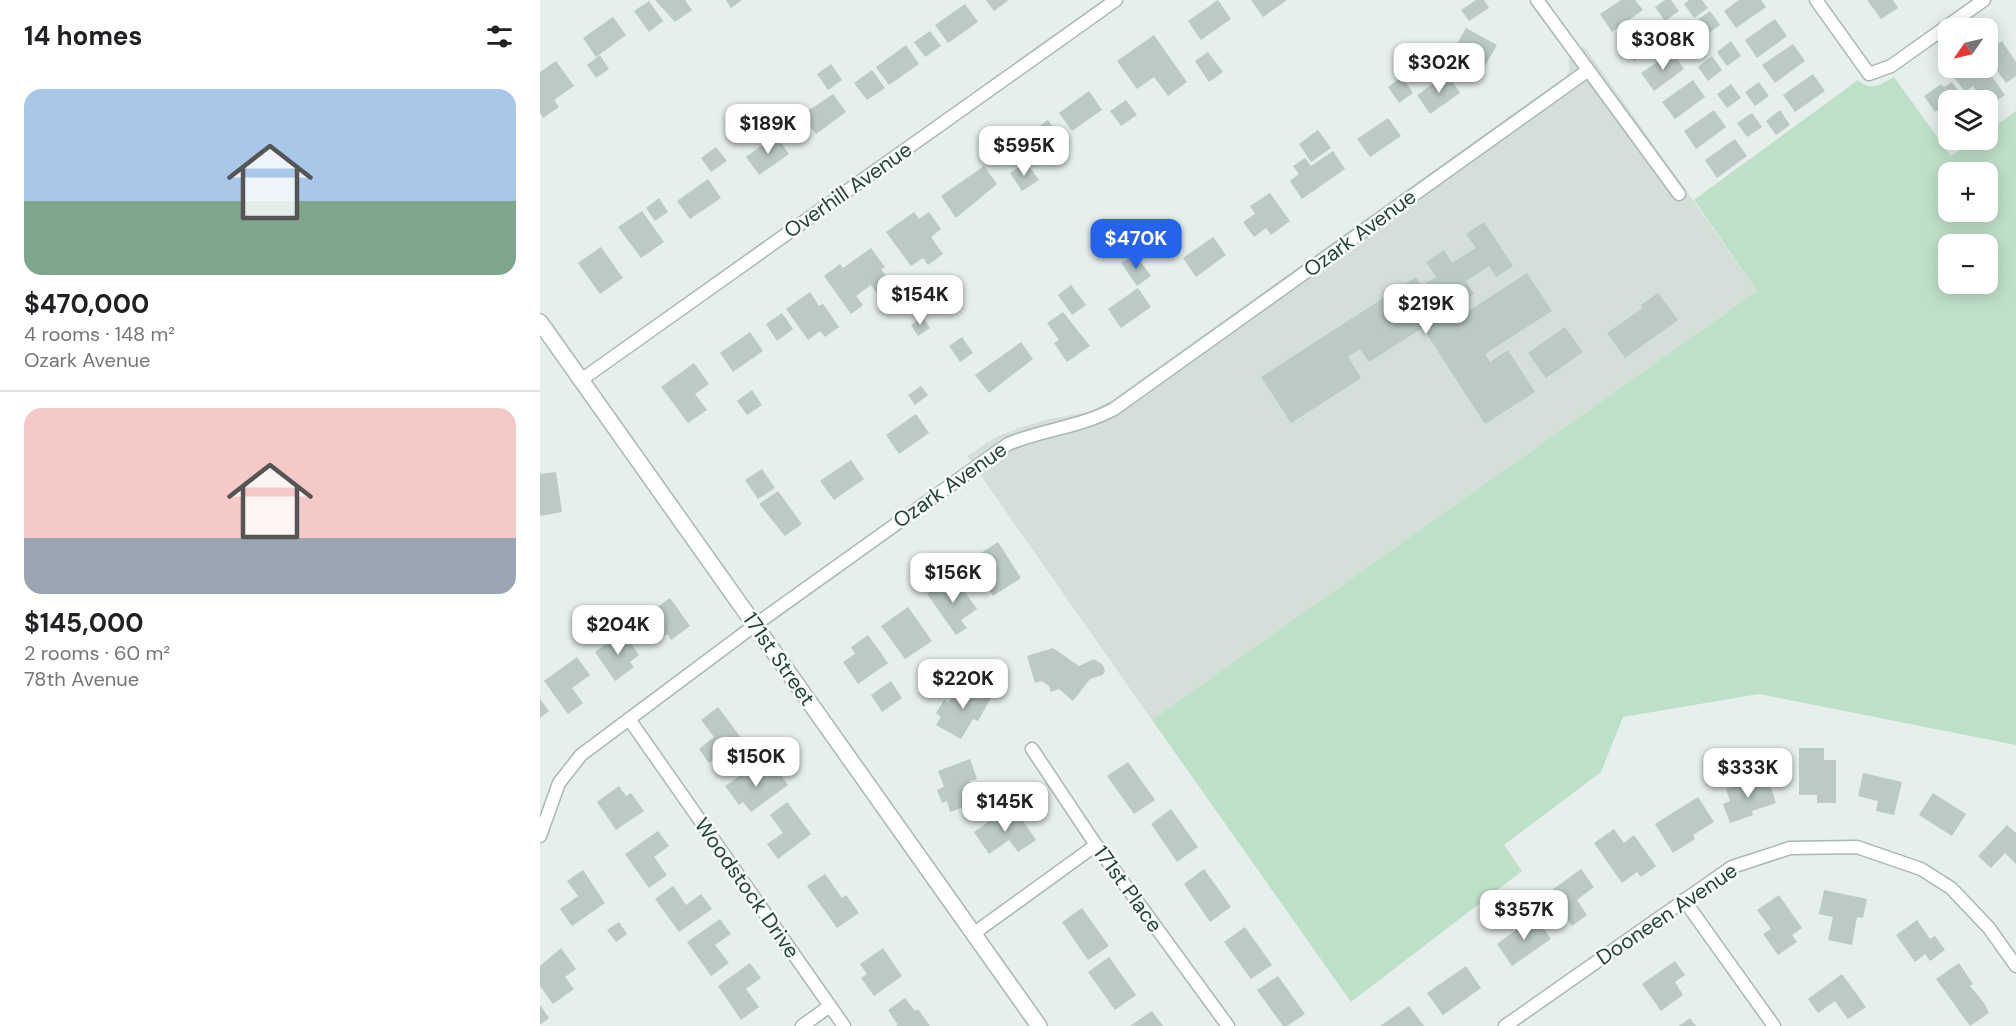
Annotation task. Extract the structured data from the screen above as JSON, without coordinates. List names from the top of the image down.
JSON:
{
  "streets": {
    "street": [
      "Overhill Avenue",
      "Ozark Avenue",
      "171st Street",
      "Woodstock Drive",
      "171st Place",
      "Dooneen Avenue"
    ]
  },
  "crossings": [
    ["Overhill Avenue", "171st Street"],
    ["Ozark Avenue", "171st Street"],
    ["Ozark Avenue", "Woodstock Drive"]
  ],
  "north": "bottom left",
  "page": {
    "heading": "14 homes",
    "map_buttons": ["+", "−"],
    "price": [
      "$308K",
      "$302K",
      "$189K",
      "$595K",
      "$470K",
      "$154K",
      "$219K",
      "$156K",
      "$204K",
      "$220K",
      "$150K",
      "$333K",
      "$145K",
      "$357K"
    ],
    "list": [
      {
        "name": "$470,000",
        "note": "4 rooms · 148 m² · Ozark Avenue"
      },
      {
        "name": "$145,000",
        "note": "2 rooms · 60 m² · 78th Avenue"
      }
    ]
  }
}
